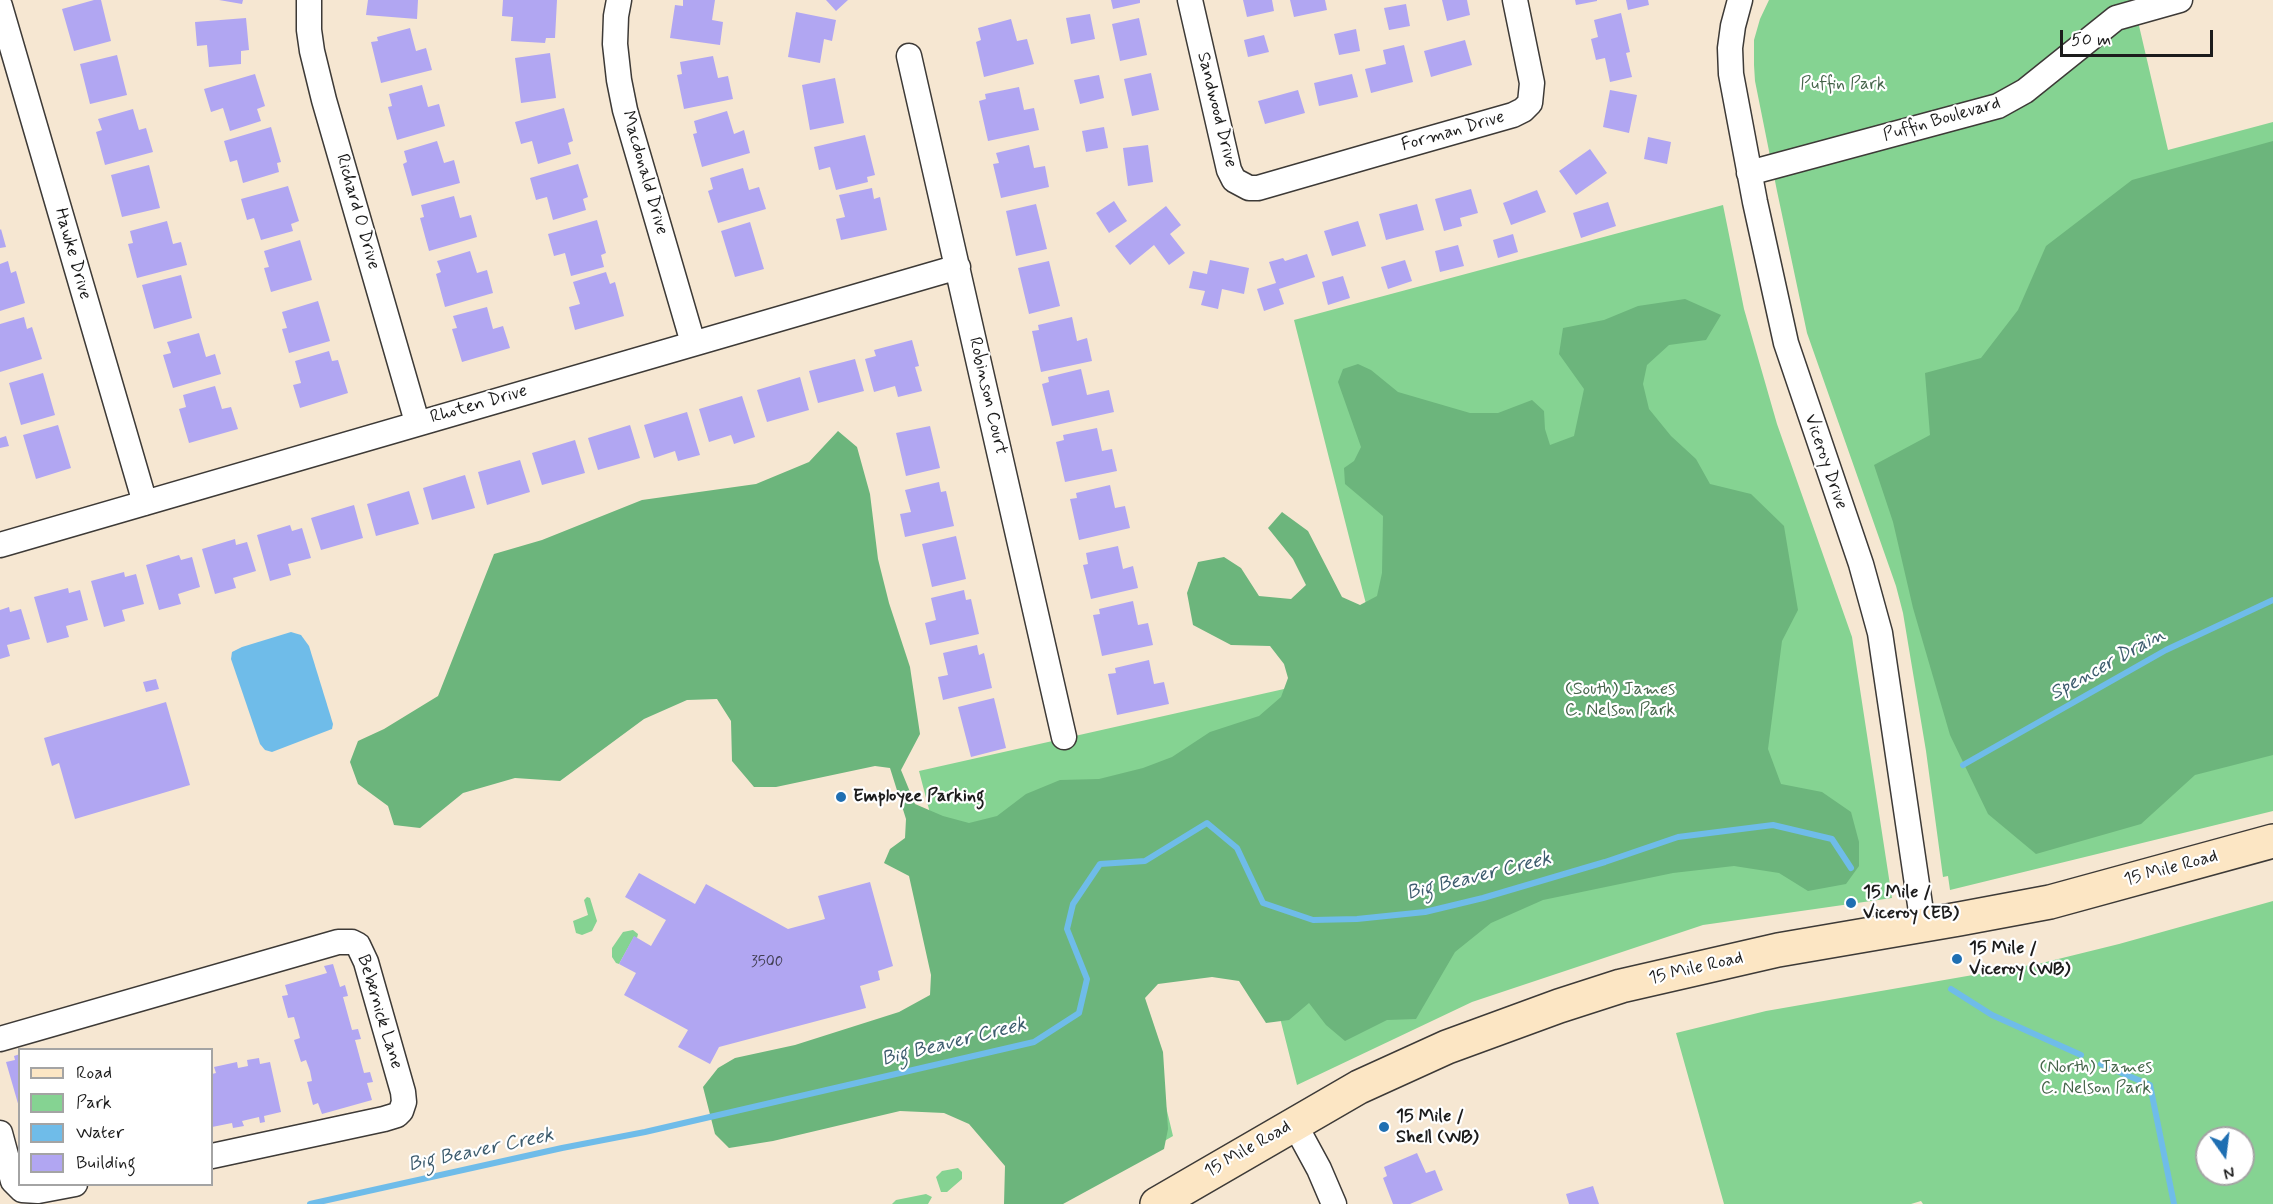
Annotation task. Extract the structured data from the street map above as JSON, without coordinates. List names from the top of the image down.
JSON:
{
  "streets": {
    "main road": ["15 Mile Road"],
    "street": [
      "Sandwood Drive",
      "Puffin Boulevard",
      "Forman Drive",
      "Macdonald Drive",
      "Richard O Drive",
      "Hawke Drive",
      "Robinson Court",
      "Rhoten Drive",
      "Viceroy Drive",
      "Bebernick Lane"
    ]
  },
  "crossings": [
    ["Sandwood Drive", "Forman Drive"],
    ["Puffin Boulevard", "Viceroy Drive"],
    ["Macdonald Drive", "Rhoten Drive"],
    ["Richard O Drive", "Rhoten Drive"],
    ["Hawke Drive", "Rhoten Drive"],
    ["Robinson Court", "Rhoten Drive"],
    ["Viceroy Drive", "15 Mile Road"]
  ],
  "water": ["Spencer Drain", "Big Beaver Creek"],
  "parks": ["Puffin Park", "(South) James C. Nelson Park", "(North) James C. Nelson Park"],
  "places": [
    "Employee Parking",
    "15 Mile / Viceroy (EB)",
    "15 Mile / Viceroy (WB)",
    "15 Mile / Shell (WB)"
  ],
  "house_numbers": ["3500"],
  "legend": [
    "Road",
    "Park",
    "Water",
    "Building"
  ],
  "scale_bar": "50 m",
  "north": "bottom"
}
